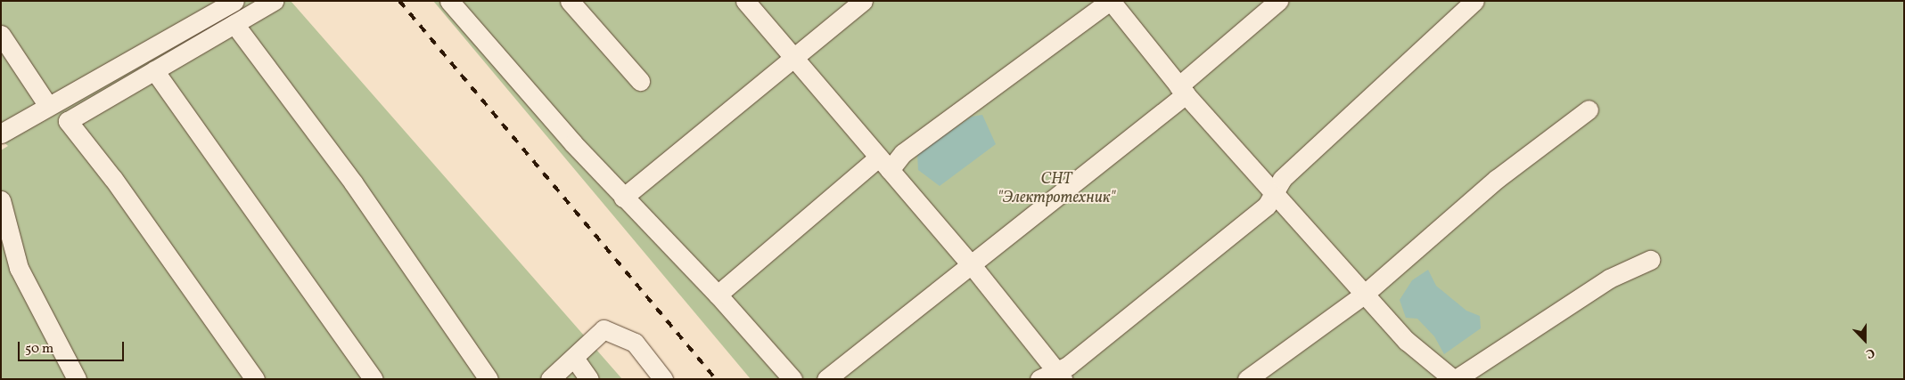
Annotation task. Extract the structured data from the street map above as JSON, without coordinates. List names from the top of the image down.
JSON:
{
  "parks": ["СНТ \"Электротехник\""],
  "scale_bar": "50 m",
  "north": "bottom"
}
